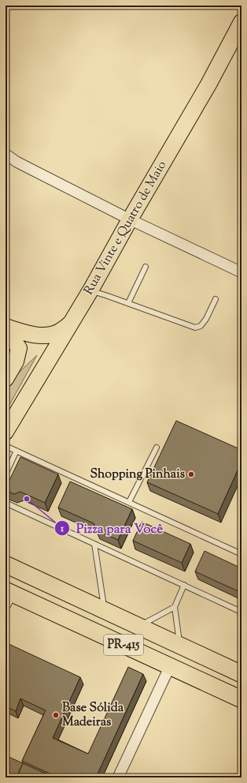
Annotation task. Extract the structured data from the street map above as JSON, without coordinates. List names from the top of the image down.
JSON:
{
  "streets": {
    "highway": ["PR-415"],
    "main road": ["Rua Vinte e Quatro de Maio"]
  },
  "places": ["Shopping Pinhais", "Pizza para Você", "Base Sólida Madeiras"]
}
